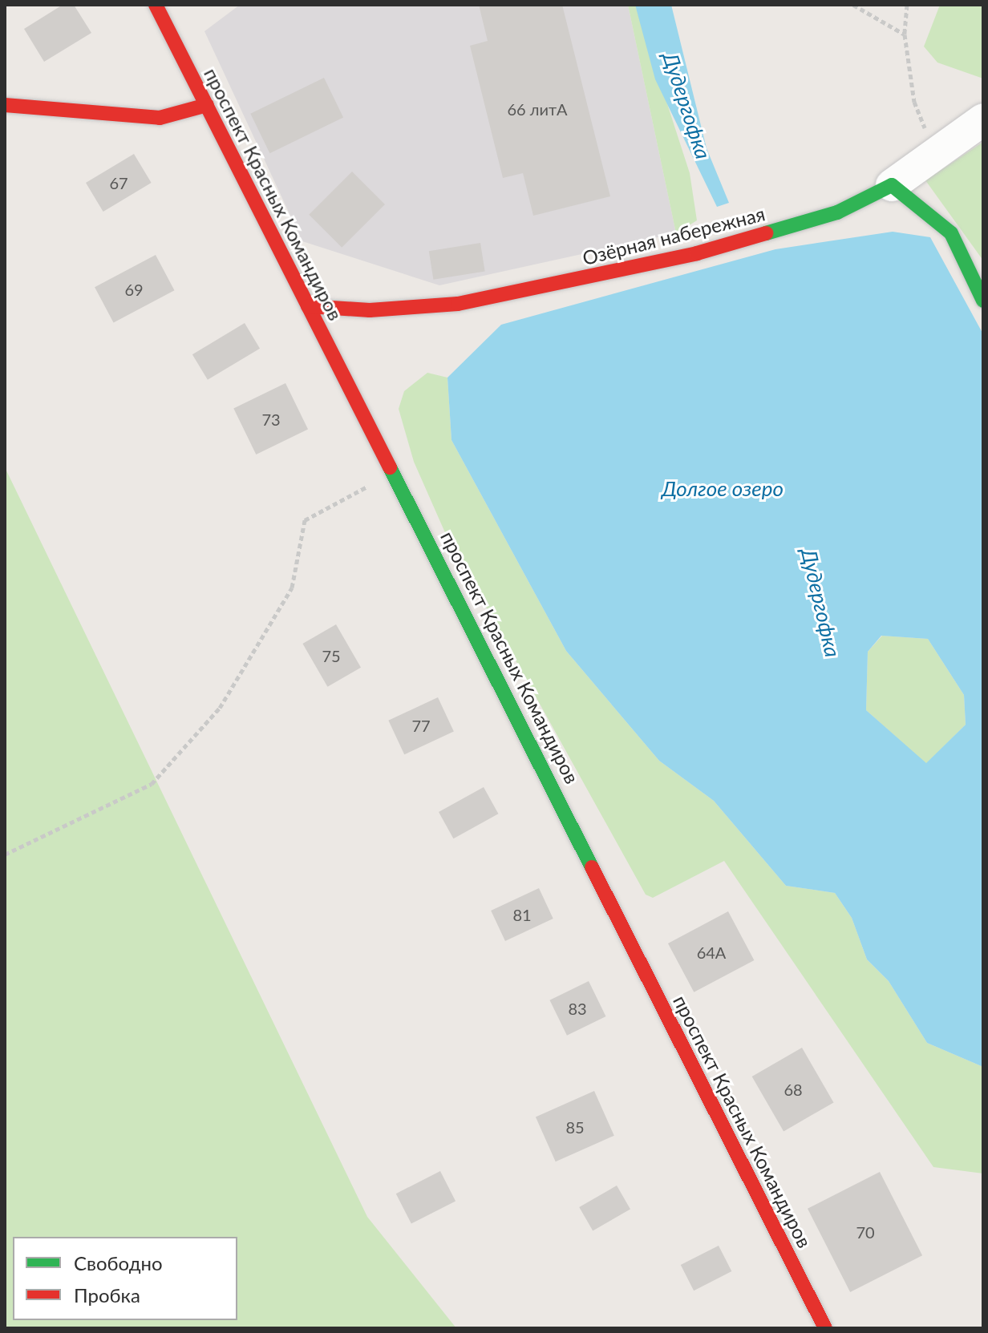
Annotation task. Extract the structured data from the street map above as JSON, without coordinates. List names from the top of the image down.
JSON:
{
  "streets": {
    "street": ["проспект Красных Командиров", "Озёрная набережная"]
  },
  "crossings": [
    ["проспект Красных Командиров", "Озёрная набережная"]
  ],
  "water": ["Дудергофка", "Долгое озеро"],
  "house_numbers": [
    "66 литА",
    "67",
    "69",
    "73",
    "75",
    "77",
    "81",
    "64А",
    "83",
    "68",
    "85",
    "70"
  ],
  "legend": ["Свободно", "Пробка"]
}
